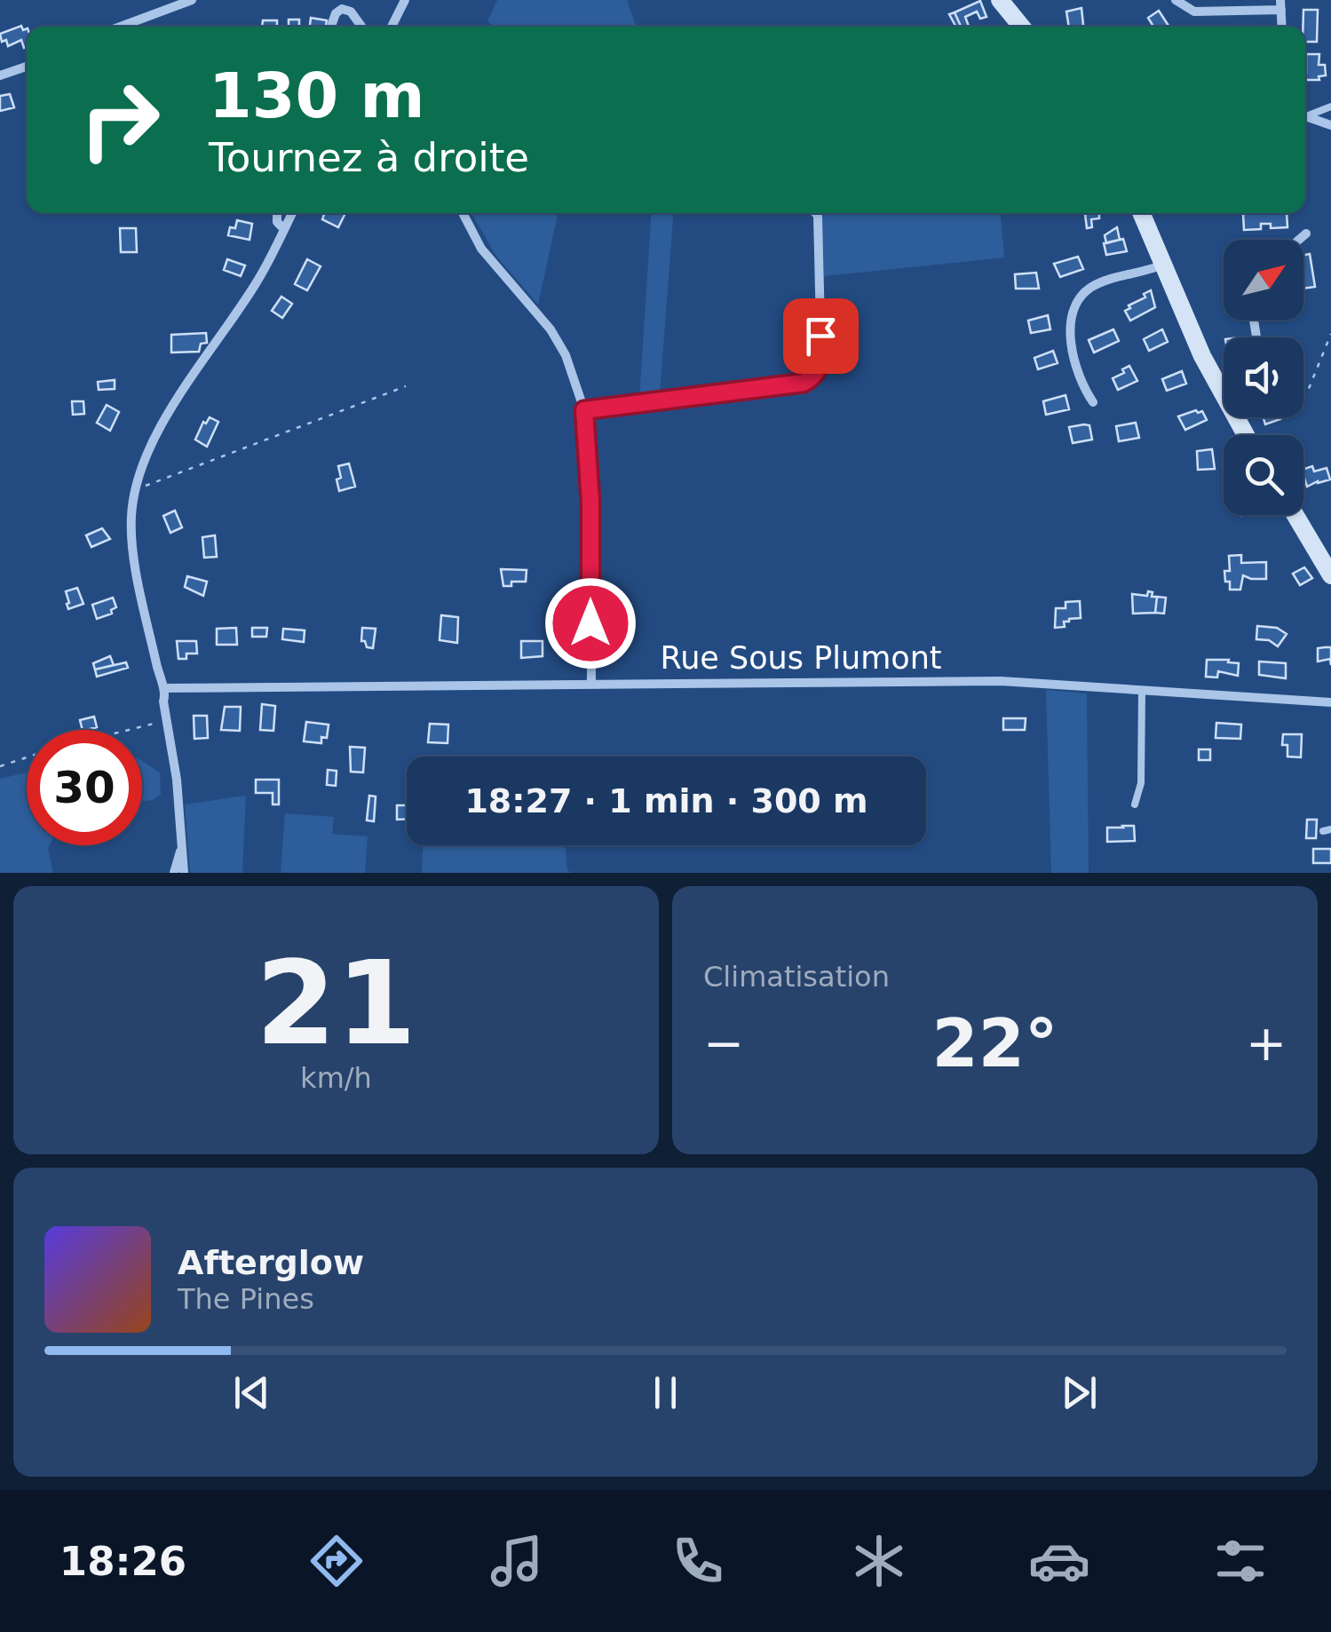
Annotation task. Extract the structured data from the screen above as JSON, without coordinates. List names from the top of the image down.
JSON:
{
  "streets": {
    "street": ["Rue Sous Plumont"]
  },
  "north": "top right",
  "page": {
    "turn": ["130 m", "Tournez à droite"],
    "limit": "30",
    "trip": "18:27 · 1 min · 300 m",
    "tile": [
      ["21", "km/h"],
      "Climatisation"
    ],
    "heat": ["−", "22°", "+"],
    "song": ["Afterglow", "The Pines"],
    "tabs": "18:26"
  }
}
